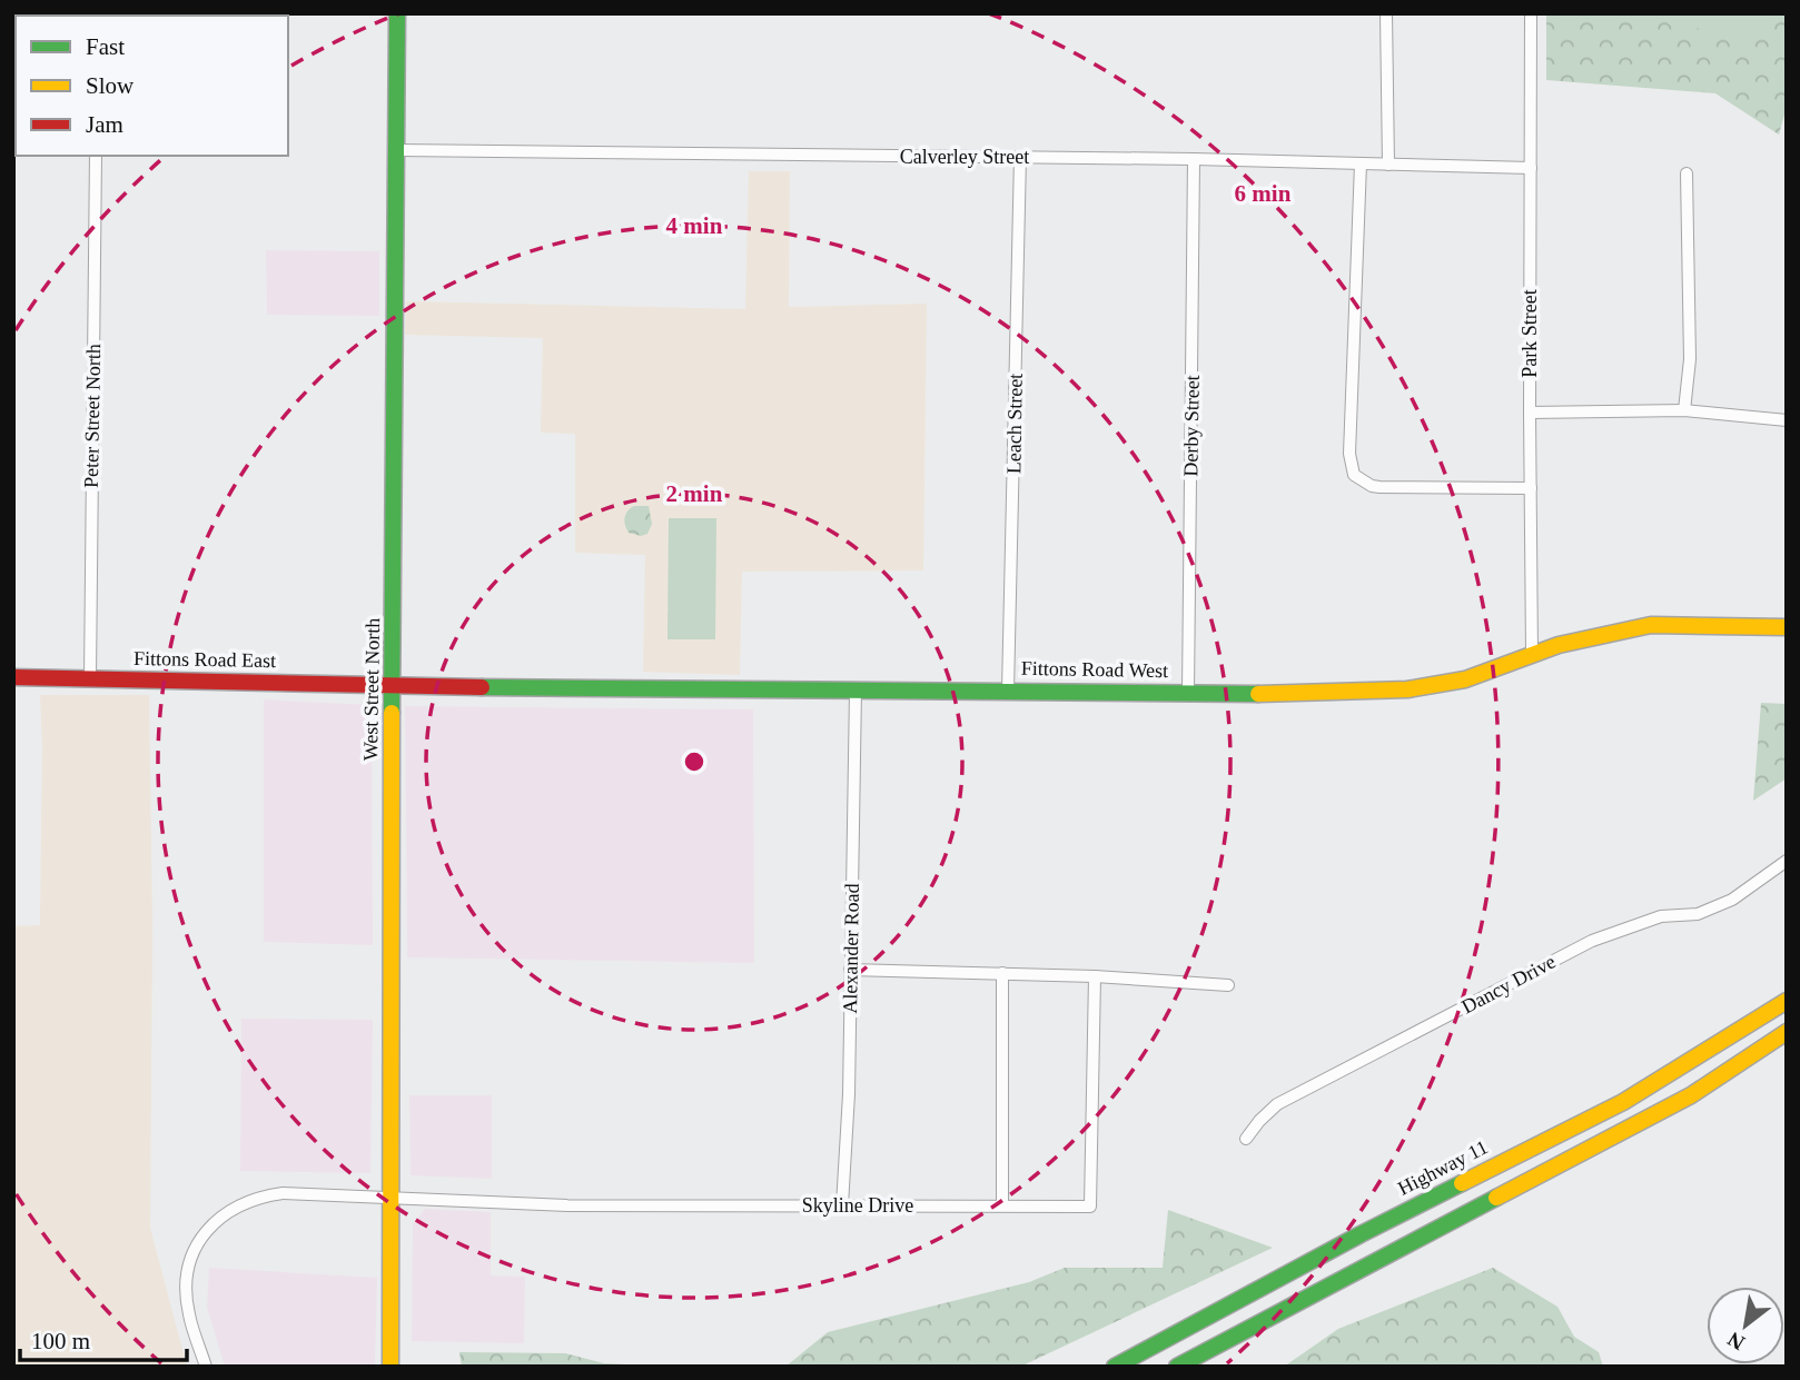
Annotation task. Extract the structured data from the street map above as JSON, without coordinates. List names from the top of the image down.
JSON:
{
  "streets": {
    "main road": [
      "Fittons Road East",
      "Fittons Road West",
      "West Street North",
      "Highway 11"
    ],
    "street": [
      "Calverley Street",
      "Park Street",
      "Peter Street North",
      "Leach Street",
      "Derby Street",
      "Alexander Road",
      "Dancy Drive",
      "Skyline Drive"
    ]
  },
  "crossings": [
    ["Calverley Street", "Park Street"],
    ["Calverley Street", "Leach Street"],
    ["Calverley Street", "Derby Street"],
    ["Calverley Street", "West Street North"],
    ["Park Street", "Fittons Road West"],
    ["Peter Street North", "Fittons Road East"],
    ["Leach Street", "Fittons Road West"],
    ["Derby Street", "Fittons Road West"],
    ["Fittons Road East", "Fittons Road West"],
    ["Fittons Road East", "West Street North"],
    ["Fittons Road West", "West Street North"],
    ["Fittons Road West", "Alexander Road"],
    ["West Street North", "Skyline Drive"],
    ["Alexander Road", "Skyline Drive"]
  ],
  "legend": ["Fast", "Slow", "Jam"],
  "scale_bar": "100 m",
  "north": "bottom left",
  "rings": ["6 min", "4 min", "2 min"]
}
